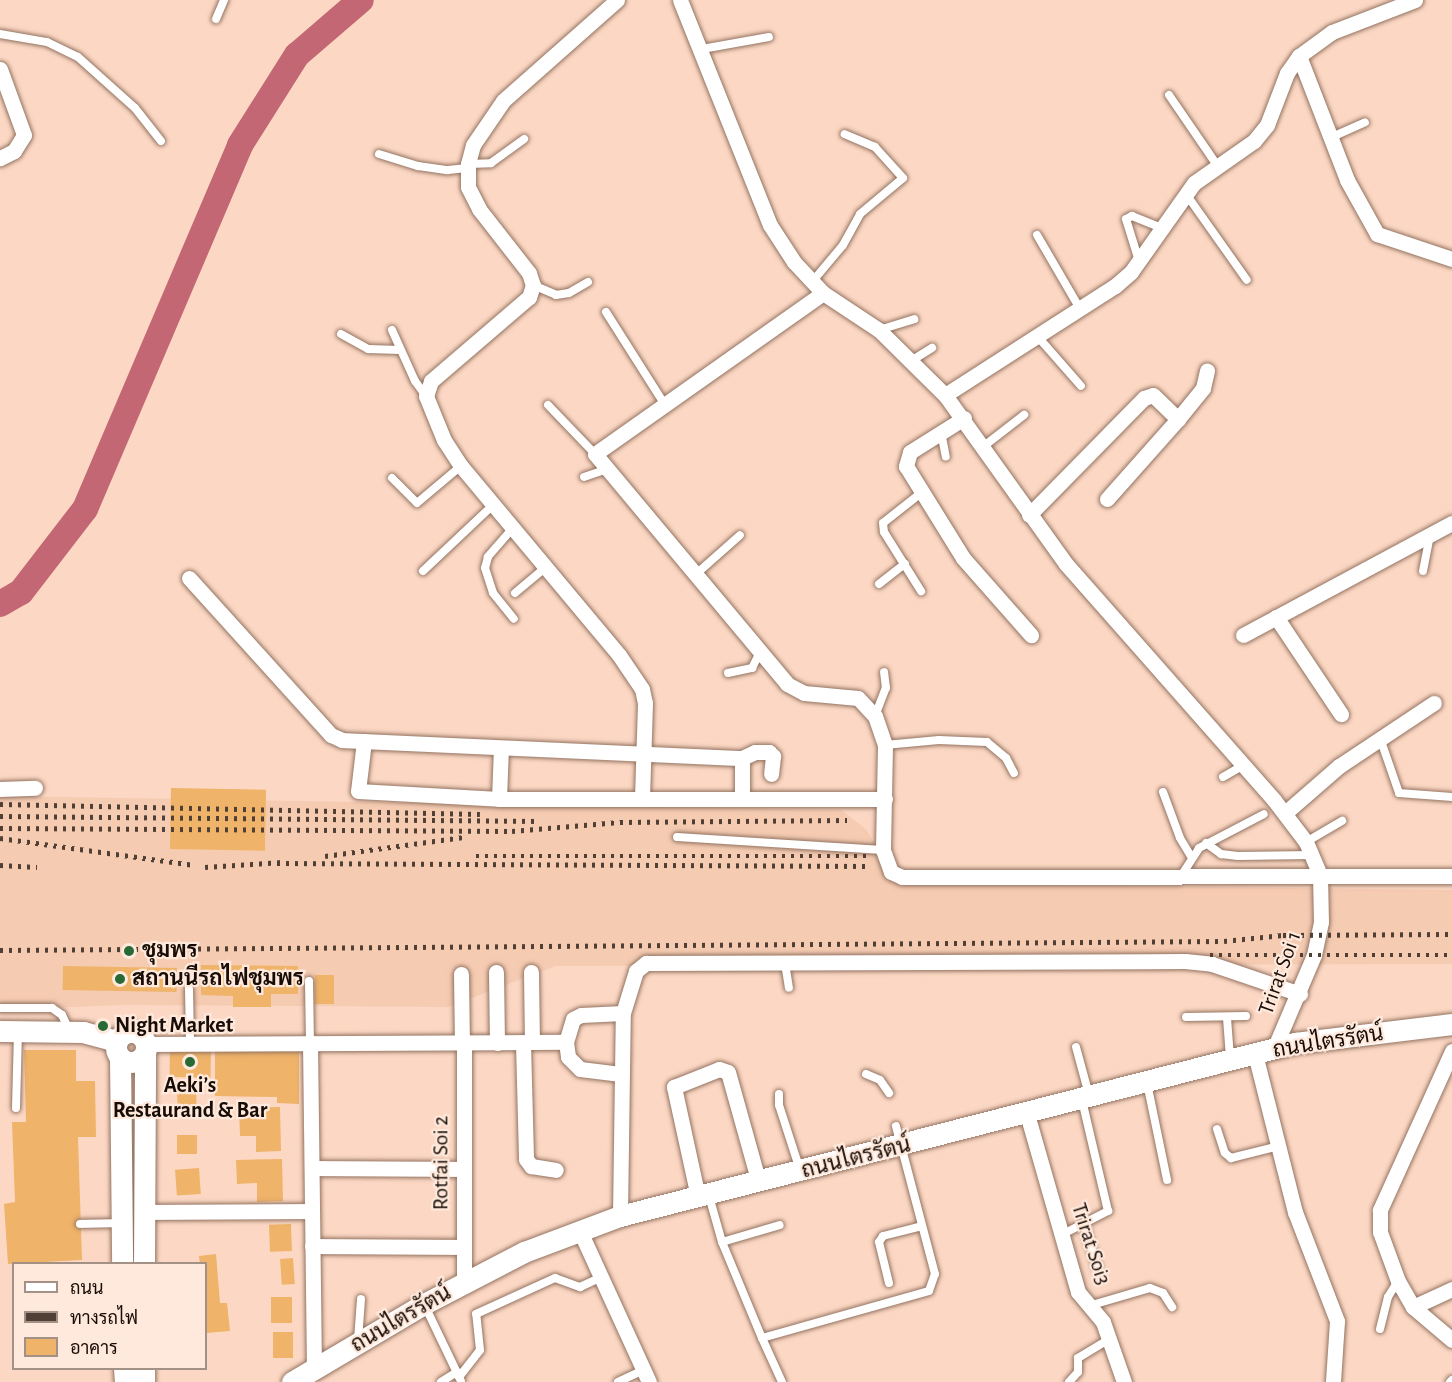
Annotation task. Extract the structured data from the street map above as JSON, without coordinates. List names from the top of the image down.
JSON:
{
  "streets": {
    "main road": ["ถนนไตรรัตน์"],
    "street": ["Trirat Soi 1", "Rotfai Soi 2", "Trirat Soi3"]
  },
  "crossings": [
    ["Trirat Soi 1", "ถนนไตรรัตน์"],
    ["ถนนไตรรัตน์", "Rotfai Soi 2"],
    ["ถนนไตรรัตน์", "Trirat Soi3"]
  ],
  "places": [
    "ชุมพร",
    "สถานนีรถไฟชุมพร",
    "Night Market",
    "Aeki’s Restaurand & Bar"
  ],
  "legend": ["ถนน", "ทางรถไฟ", "อาคาร"]
}
